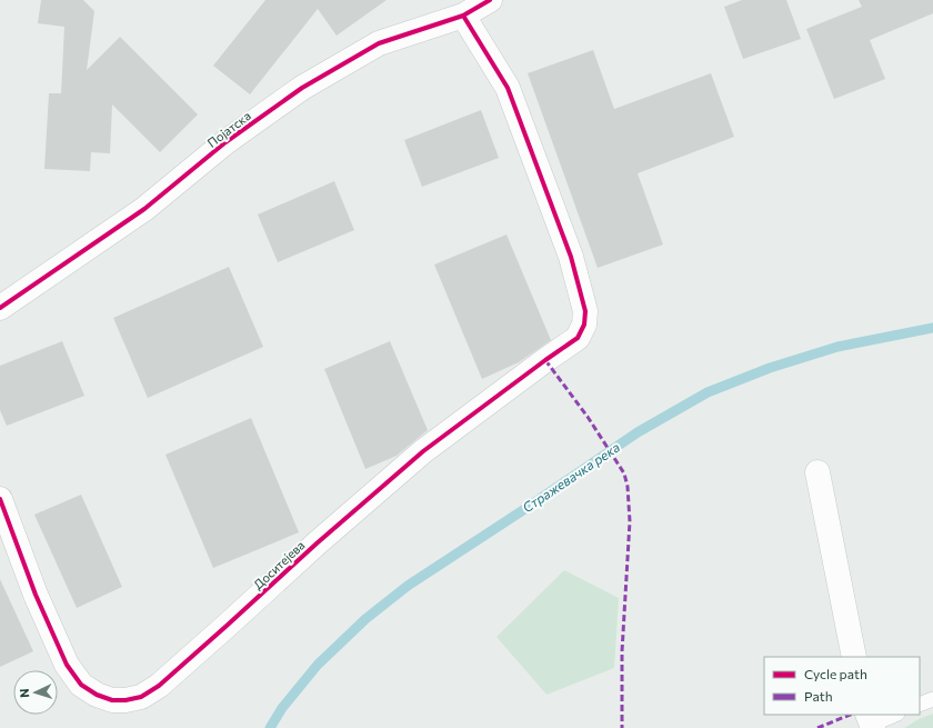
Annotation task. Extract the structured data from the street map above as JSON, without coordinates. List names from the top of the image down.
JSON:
{
  "streets": {
    "street": ["Појатска", "Доситејева"]
  },
  "crossings": [
    ["Појатска", "Доситејева"]
  ],
  "water": ["Стражевачка река"],
  "legend": ["Cycle path", "Path"],
  "north": "left"
}
